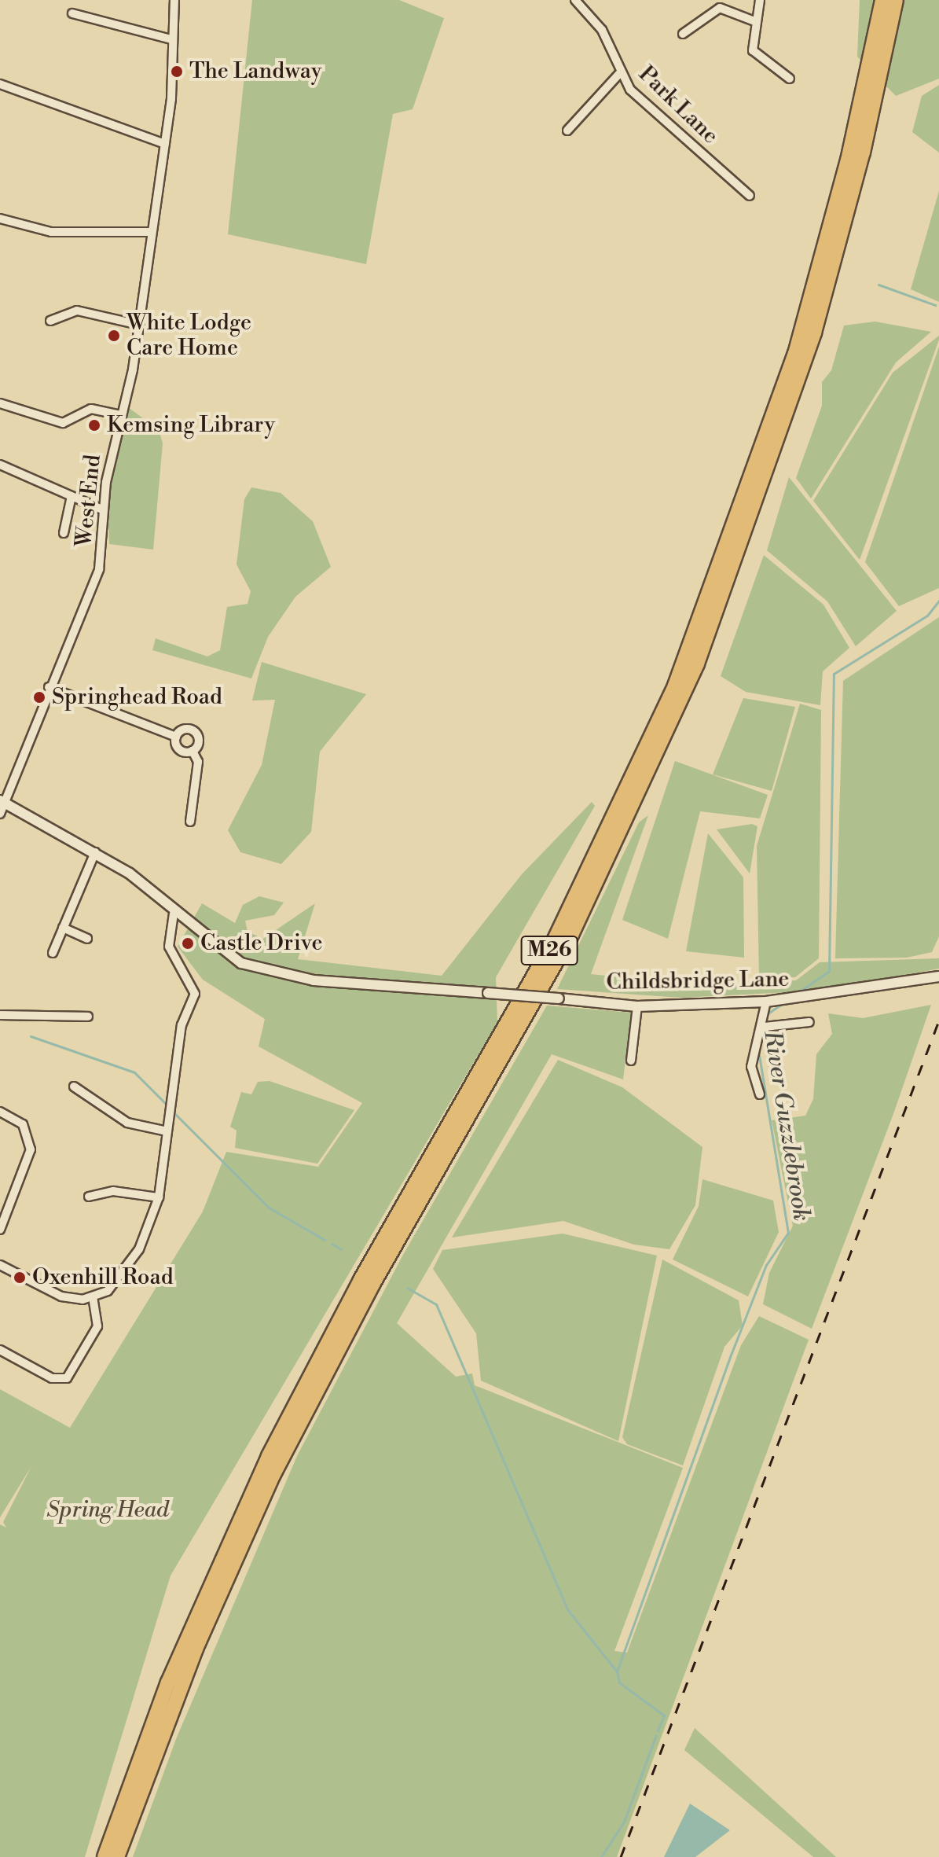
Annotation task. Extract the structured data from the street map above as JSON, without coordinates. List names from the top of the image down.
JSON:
{
  "streets": {
    "highway": ["M26"],
    "street": ["Park Lane", "West End", "Childsbridge Lane"]
  },
  "crossings": [
    ["West End", "Childsbridge Lane"]
  ],
  "water": ["River Guzzlebrook"],
  "parks": ["Spring Head"],
  "places": [
    "The Landway",
    "White Lodge Care Home",
    "Kemsing Library",
    "Springhead Road",
    "Castle Drive",
    "Oxenhill Road"
  ]
}
